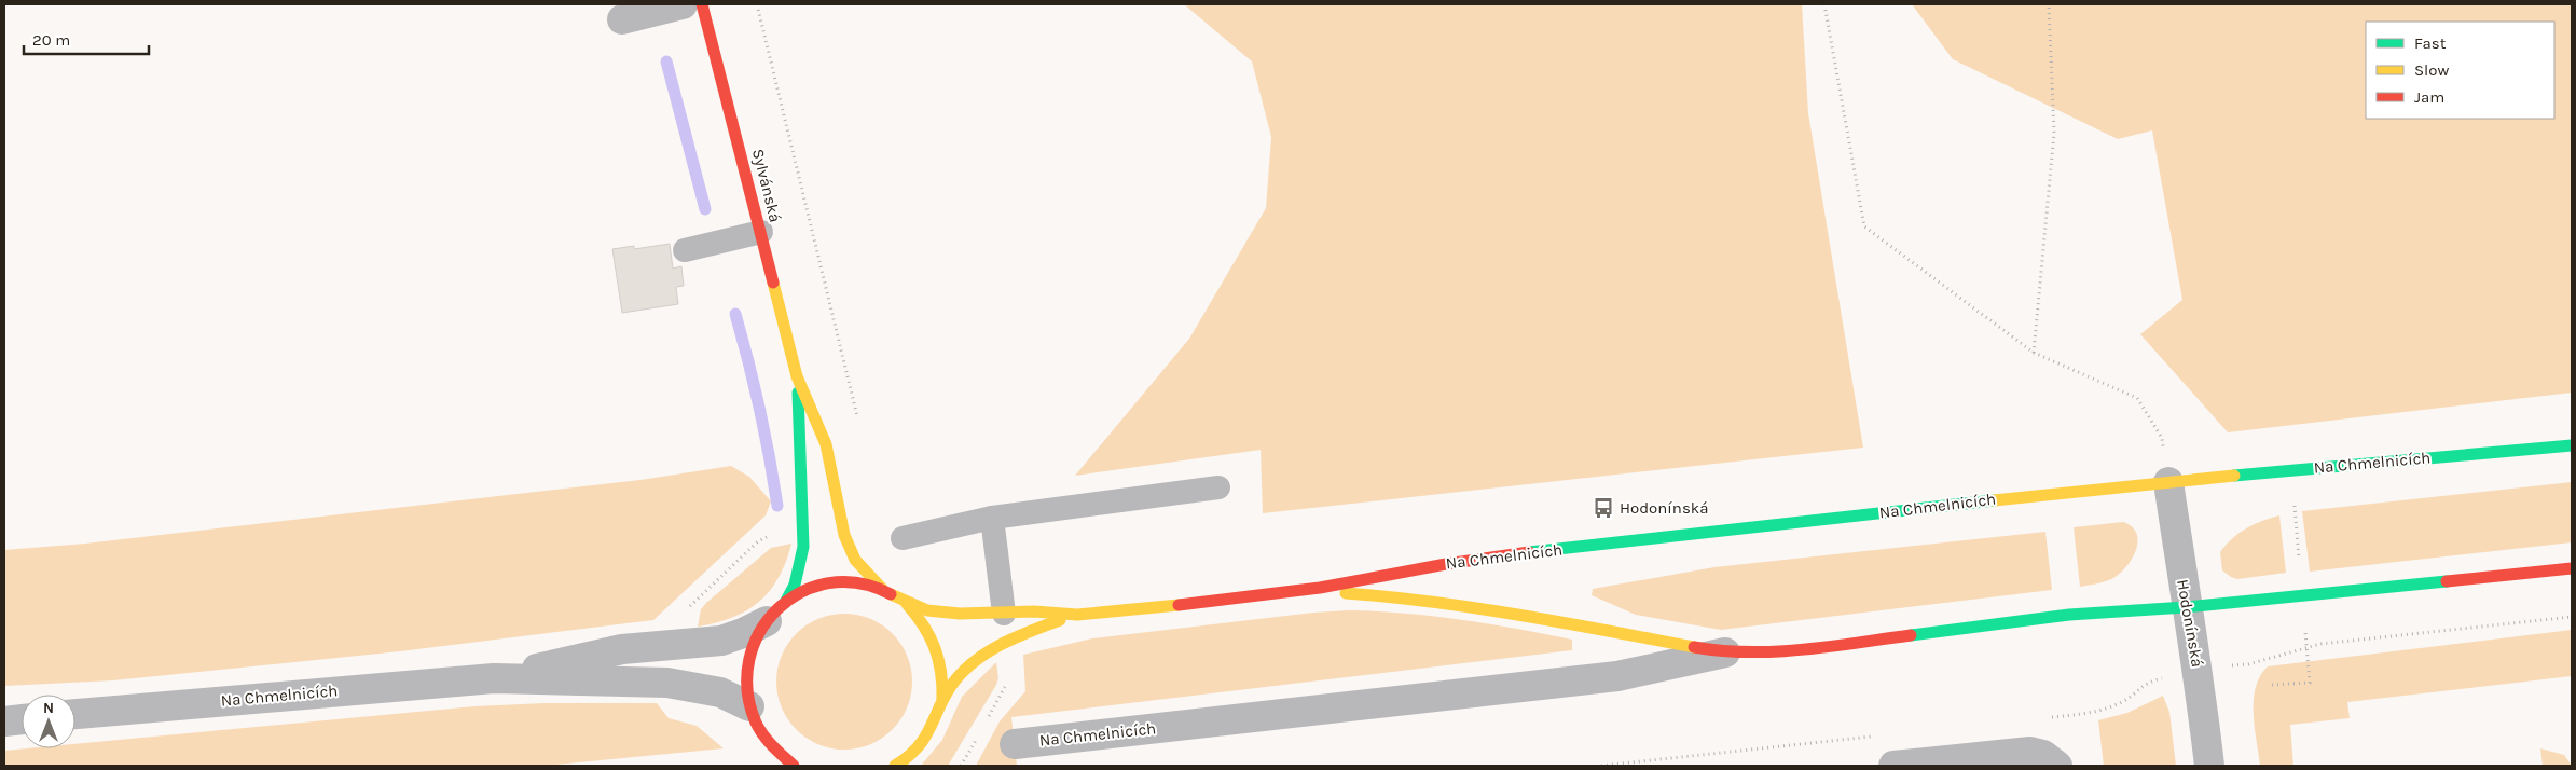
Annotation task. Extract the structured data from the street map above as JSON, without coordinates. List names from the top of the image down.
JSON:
{
  "streets": {
    "street": ["Sylvánská", "Na Chmelnicích", "Hodonínská"]
  },
  "crossings": [
    ["Sylvánská", "Na Chmelnicích"],
    ["Na Chmelnicích", "Hodonínská"]
  ],
  "places": {
    "bus stop": ["Hodonínská"]
  },
  "legend": ["Fast", "Slow", "Jam"],
  "scale_bar": "20 m",
  "north": "top"
}
